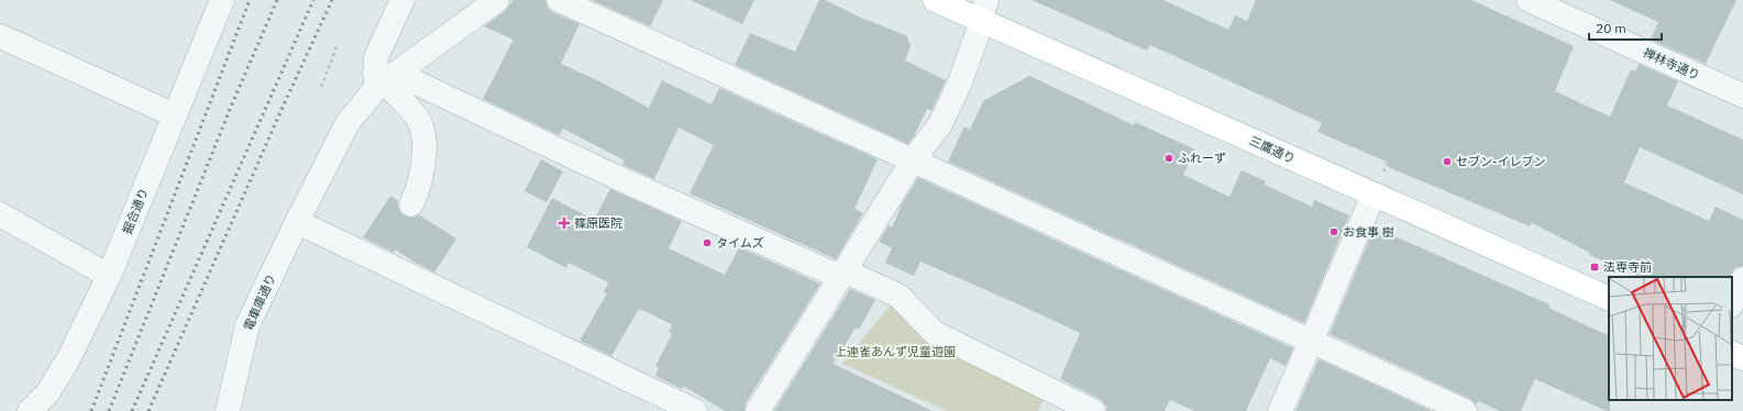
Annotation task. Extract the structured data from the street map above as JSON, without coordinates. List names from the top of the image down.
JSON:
{
  "streets": {
    "main road": ["三鷹通り"],
    "street": ["禅林寺通り", "掘合通り", "電車庫通り"]
  },
  "parks": ["上連雀あんず児童遊園"],
  "places": {
    "other": [
      "ふれーず",
      "セブン-イレブン",
      "お食事 樹",
      "タイムズ"
    ],
    "health": ["篠原医院"],
    "transit": ["法専寺前"]
  },
  "scale_bar": "20 m"
}
